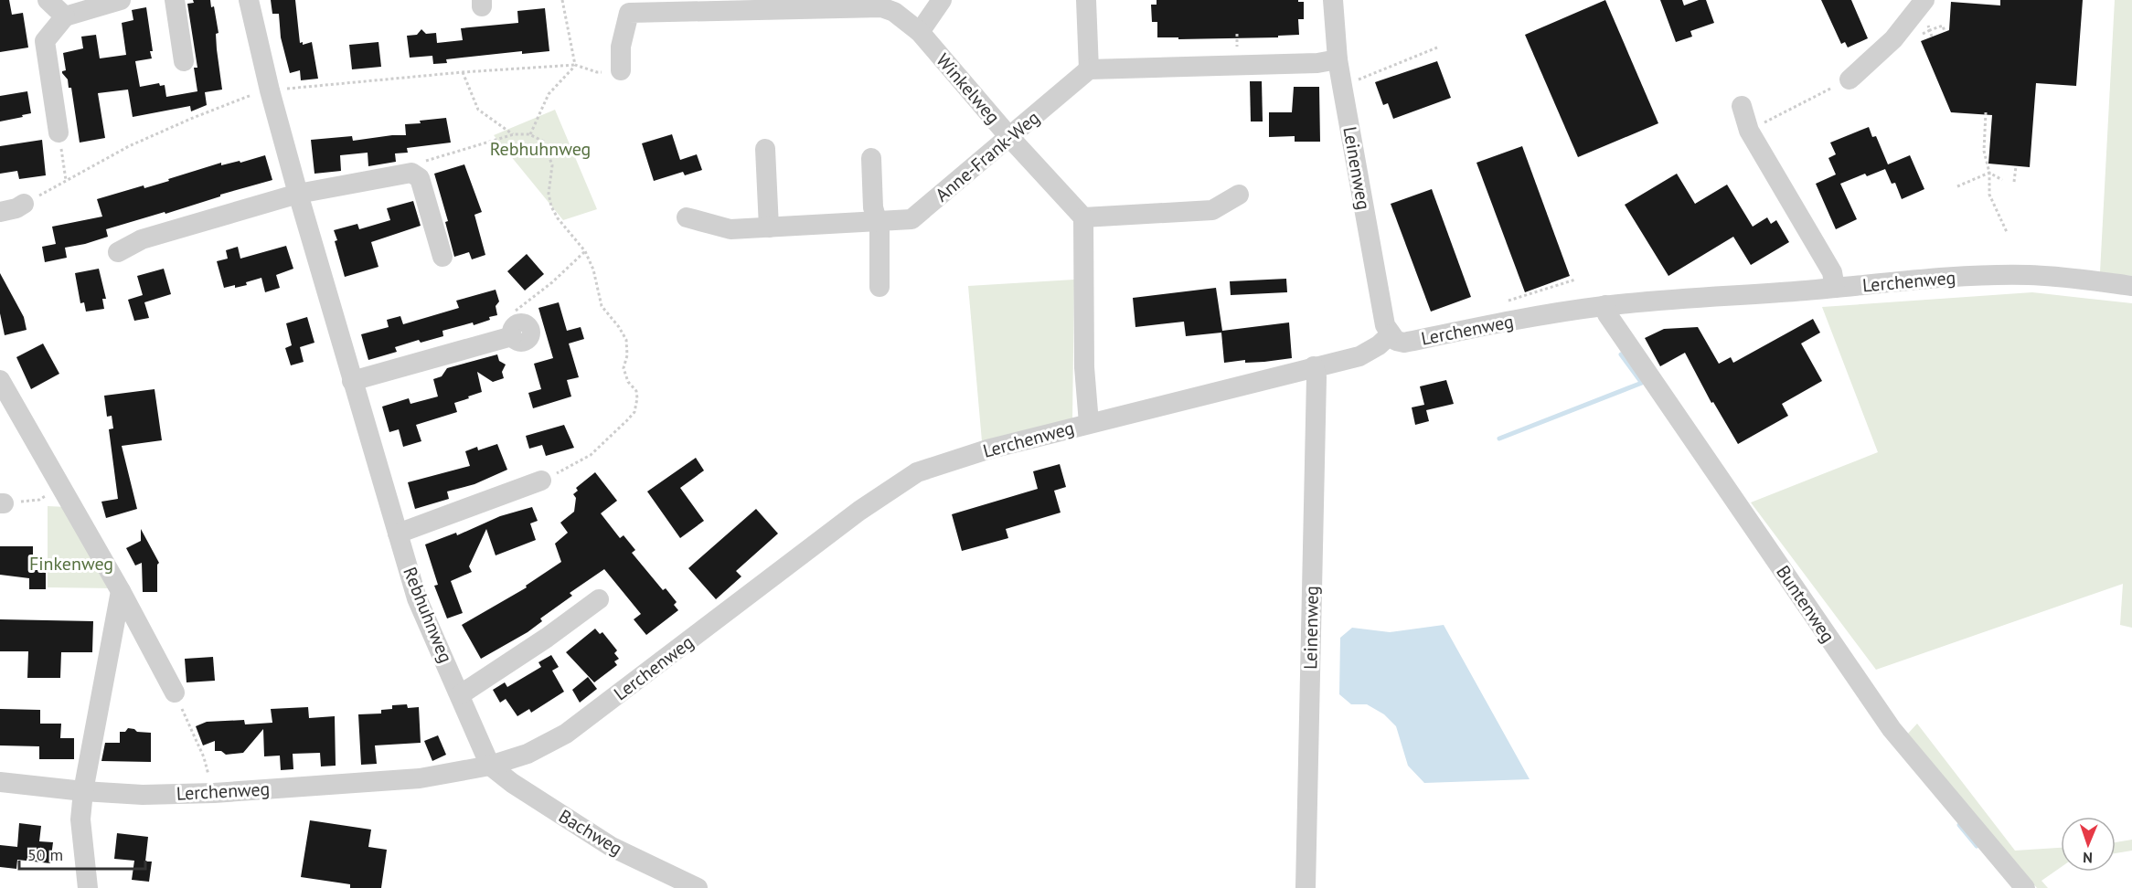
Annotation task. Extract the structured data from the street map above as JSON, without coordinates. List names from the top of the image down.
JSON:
{
  "streets": {
    "street": [
      "Winkelweg",
      "Anne-Frank-Weg",
      "Leinenweg",
      "Lerchenweg",
      "Buntenweg",
      "Rebhuhnweg",
      "Bachweg"
    ]
  },
  "crossings": [
    ["Winkelweg", "Anne-Frank-Weg"],
    ["Leinenweg", "Lerchenweg"],
    ["Lerchenweg", "Buntenweg"],
    ["Lerchenweg", "Rebhuhnweg"],
    ["Lerchenweg", "Bachweg"],
    ["Rebhuhnweg", "Bachweg"]
  ],
  "parks": ["Rebhuhnweg", "Finkenweg"],
  "scale_bar": "50 m",
  "north": "bottom"
}
